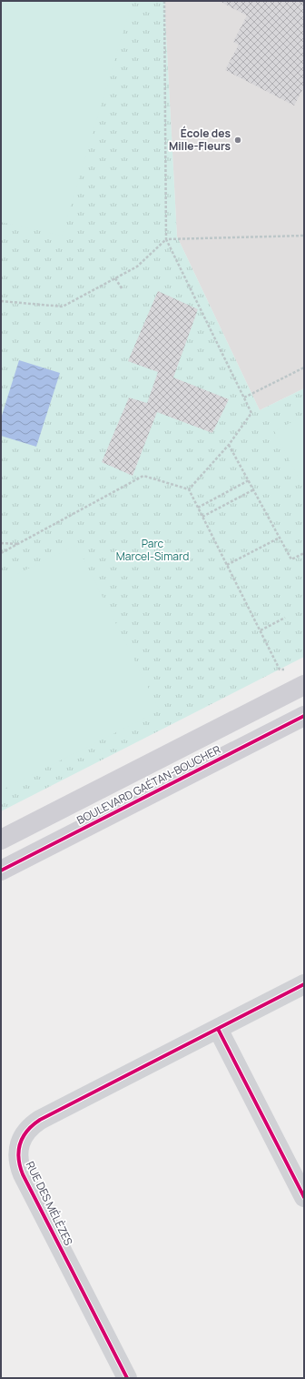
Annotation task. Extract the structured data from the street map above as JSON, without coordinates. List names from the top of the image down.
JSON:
{
  "streets": {
    "street": ["BOULEVARD GAÉTAN-BOUCHER", "RUE DES MÉLÈZES"]
  },
  "parks": ["Parc Marcel-Simard"],
  "places": ["École des Mille-Fleurs"]
}
